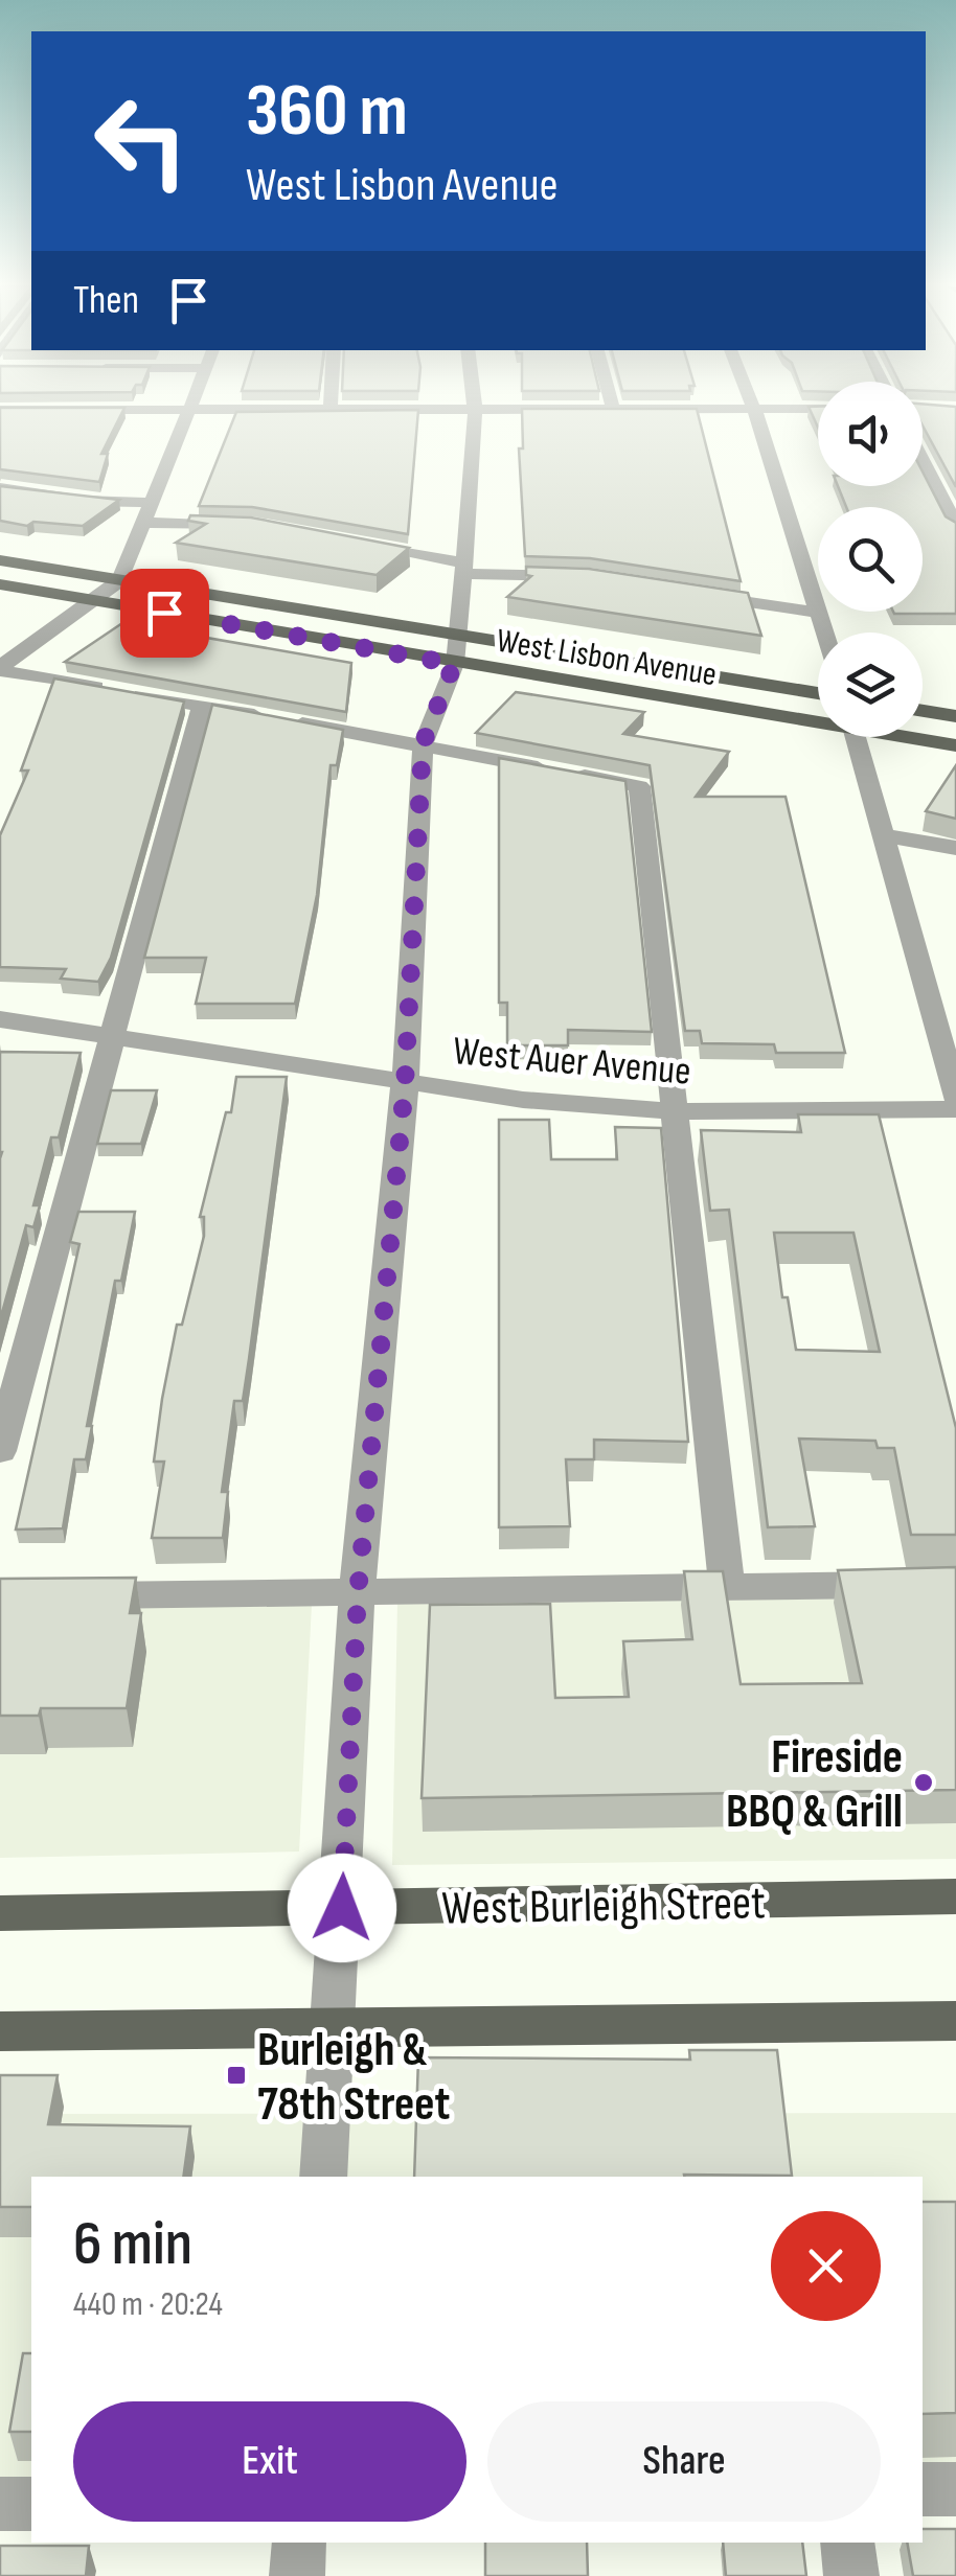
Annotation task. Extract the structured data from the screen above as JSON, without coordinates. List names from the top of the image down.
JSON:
{
  "streets": {
    "main road": ["West Lisbon Avenue", "West Burleigh Street"],
    "street": ["West Auer Avenue"]
  },
  "places": {
    "other": ["Fireside BBQ & Grill"],
    "transit": ["Burleigh & 78th Street"]
  },
  "page": {
    "turn": ["360 m", "West Lisbon Avenue"],
    "then": "Then",
    "heading": ["6 min", "440 m · 20:24"],
    "buttons": ["Exit", "Share"]
  }
}
